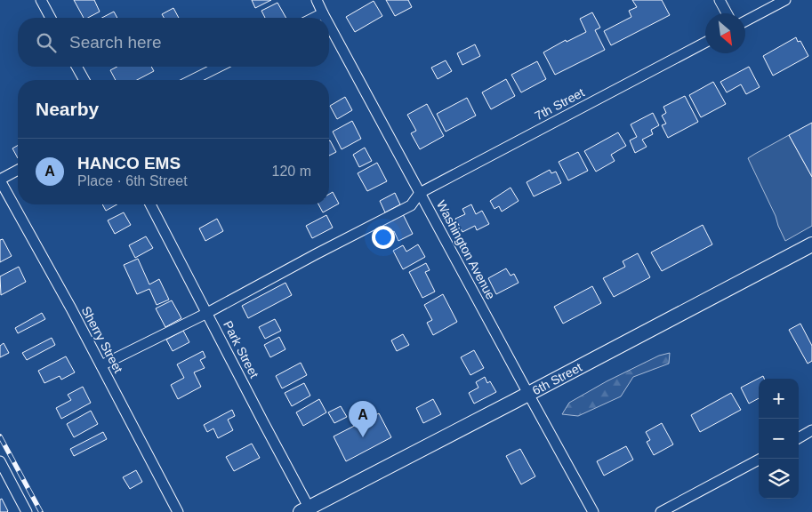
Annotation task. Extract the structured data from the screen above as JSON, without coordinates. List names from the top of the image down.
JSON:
{
  "streets": {
    "street": [
      "7th Street",
      "Washington Avenue",
      "Sherry Street",
      "Park Street",
      "6th Street"
    ]
  },
  "crossings": [
    ["7th Street", "Washington Avenue"],
    ["7th Street", "Sherry Street"],
    ["7th Street", "Park Street"],
    ["Washington Avenue", "6th Street"],
    ["Park Street", "6th Street"]
  ],
  "north": "bottom right",
  "page": {
    "search": "Search here",
    "heading": "Nearby",
    "list": [
      {
        "mark": "A",
        "name": "HANCO EMS",
        "note": "Place · 6th Street",
        "value": "120 m"
      }
    ],
    "map_buttons": ["+", "−"],
    "pins": "A"
  }
}
